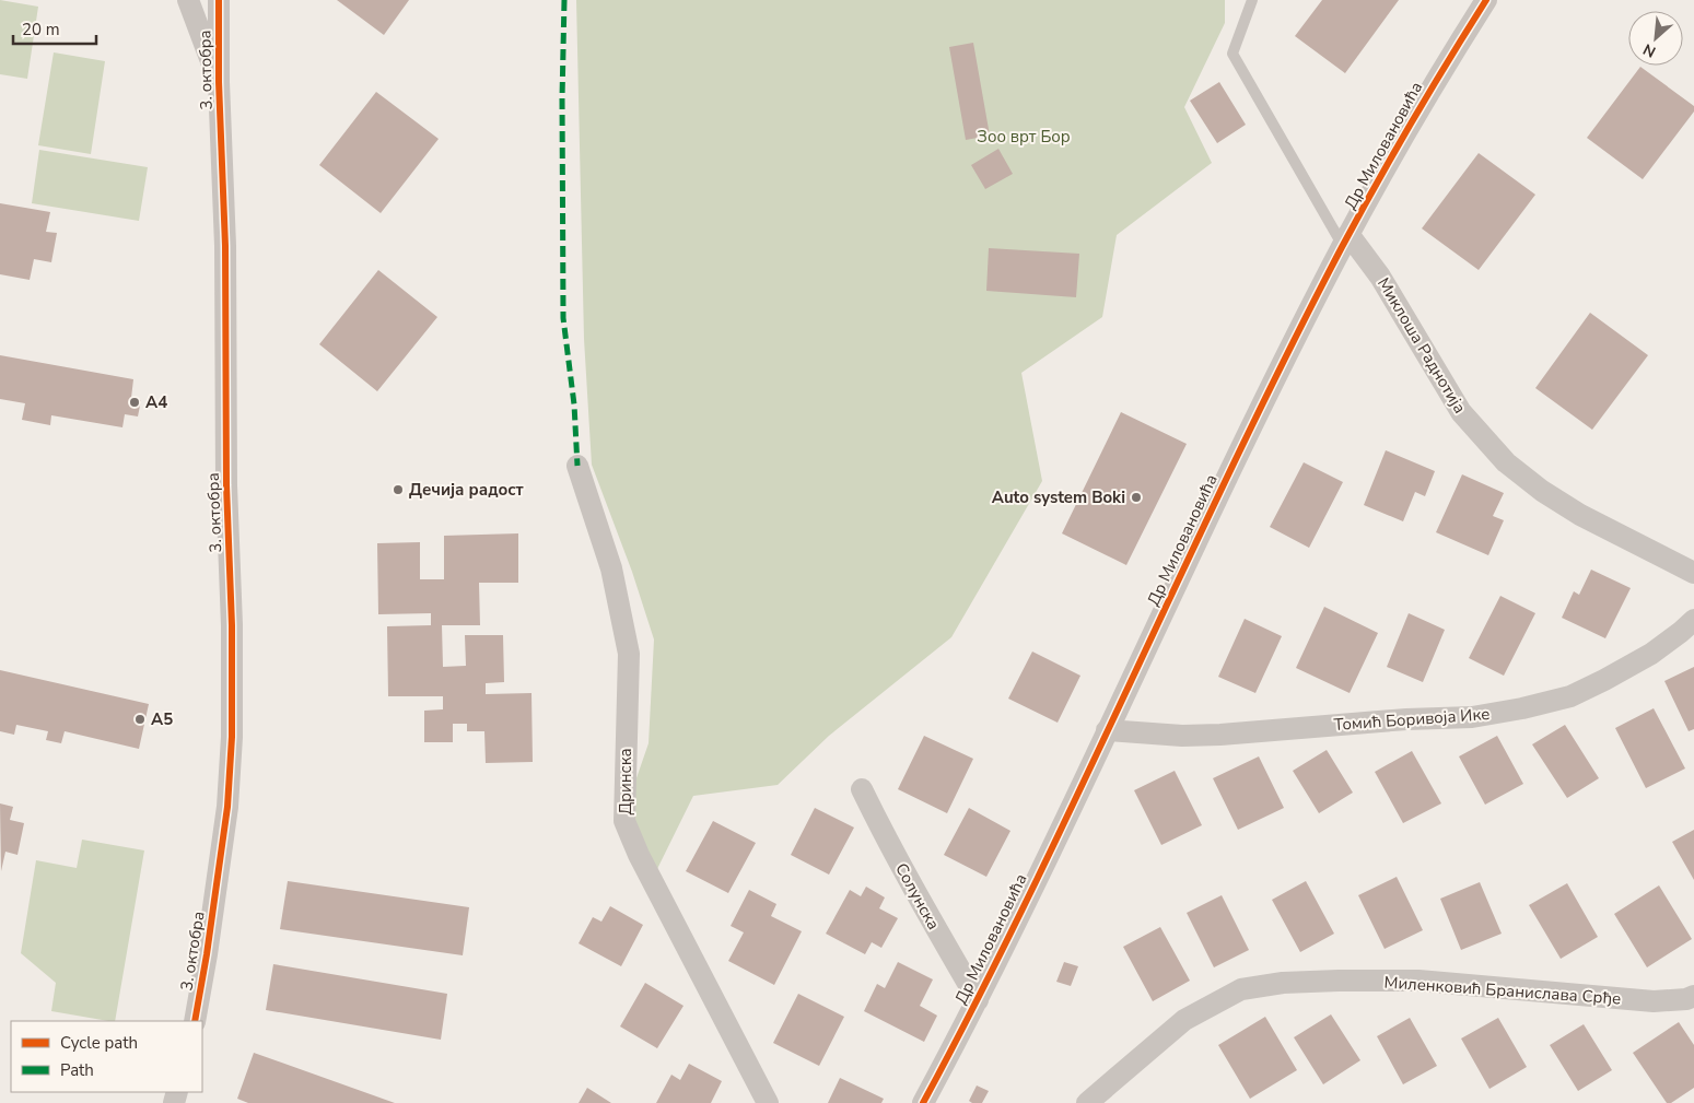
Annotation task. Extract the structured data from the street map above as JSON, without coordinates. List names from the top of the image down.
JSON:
{
  "streets": {
    "street": [
      "3. октобра",
      "Др Миловановића",
      "Миклоша Раднотија",
      "Томић Боривоја Ике",
      "Дринска",
      "Солунска",
      "Миленковић Бранислава Срђе"
    ]
  },
  "crossings": [
    ["Др Миловановића", "Миклоша Раднотија"],
    ["Др Миловановића", "Томић Боривоја Ике"],
    ["Др Миловановића", "Солунска"]
  ],
  "parks": ["Зоо врт Бор"],
  "places": [
    "A4",
    "Дечија радост",
    "Auto system Boki",
    "A5"
  ],
  "legend": ["Cycle path", "Path"],
  "scale_bar": "20 m",
  "north": "bottom left"
}
